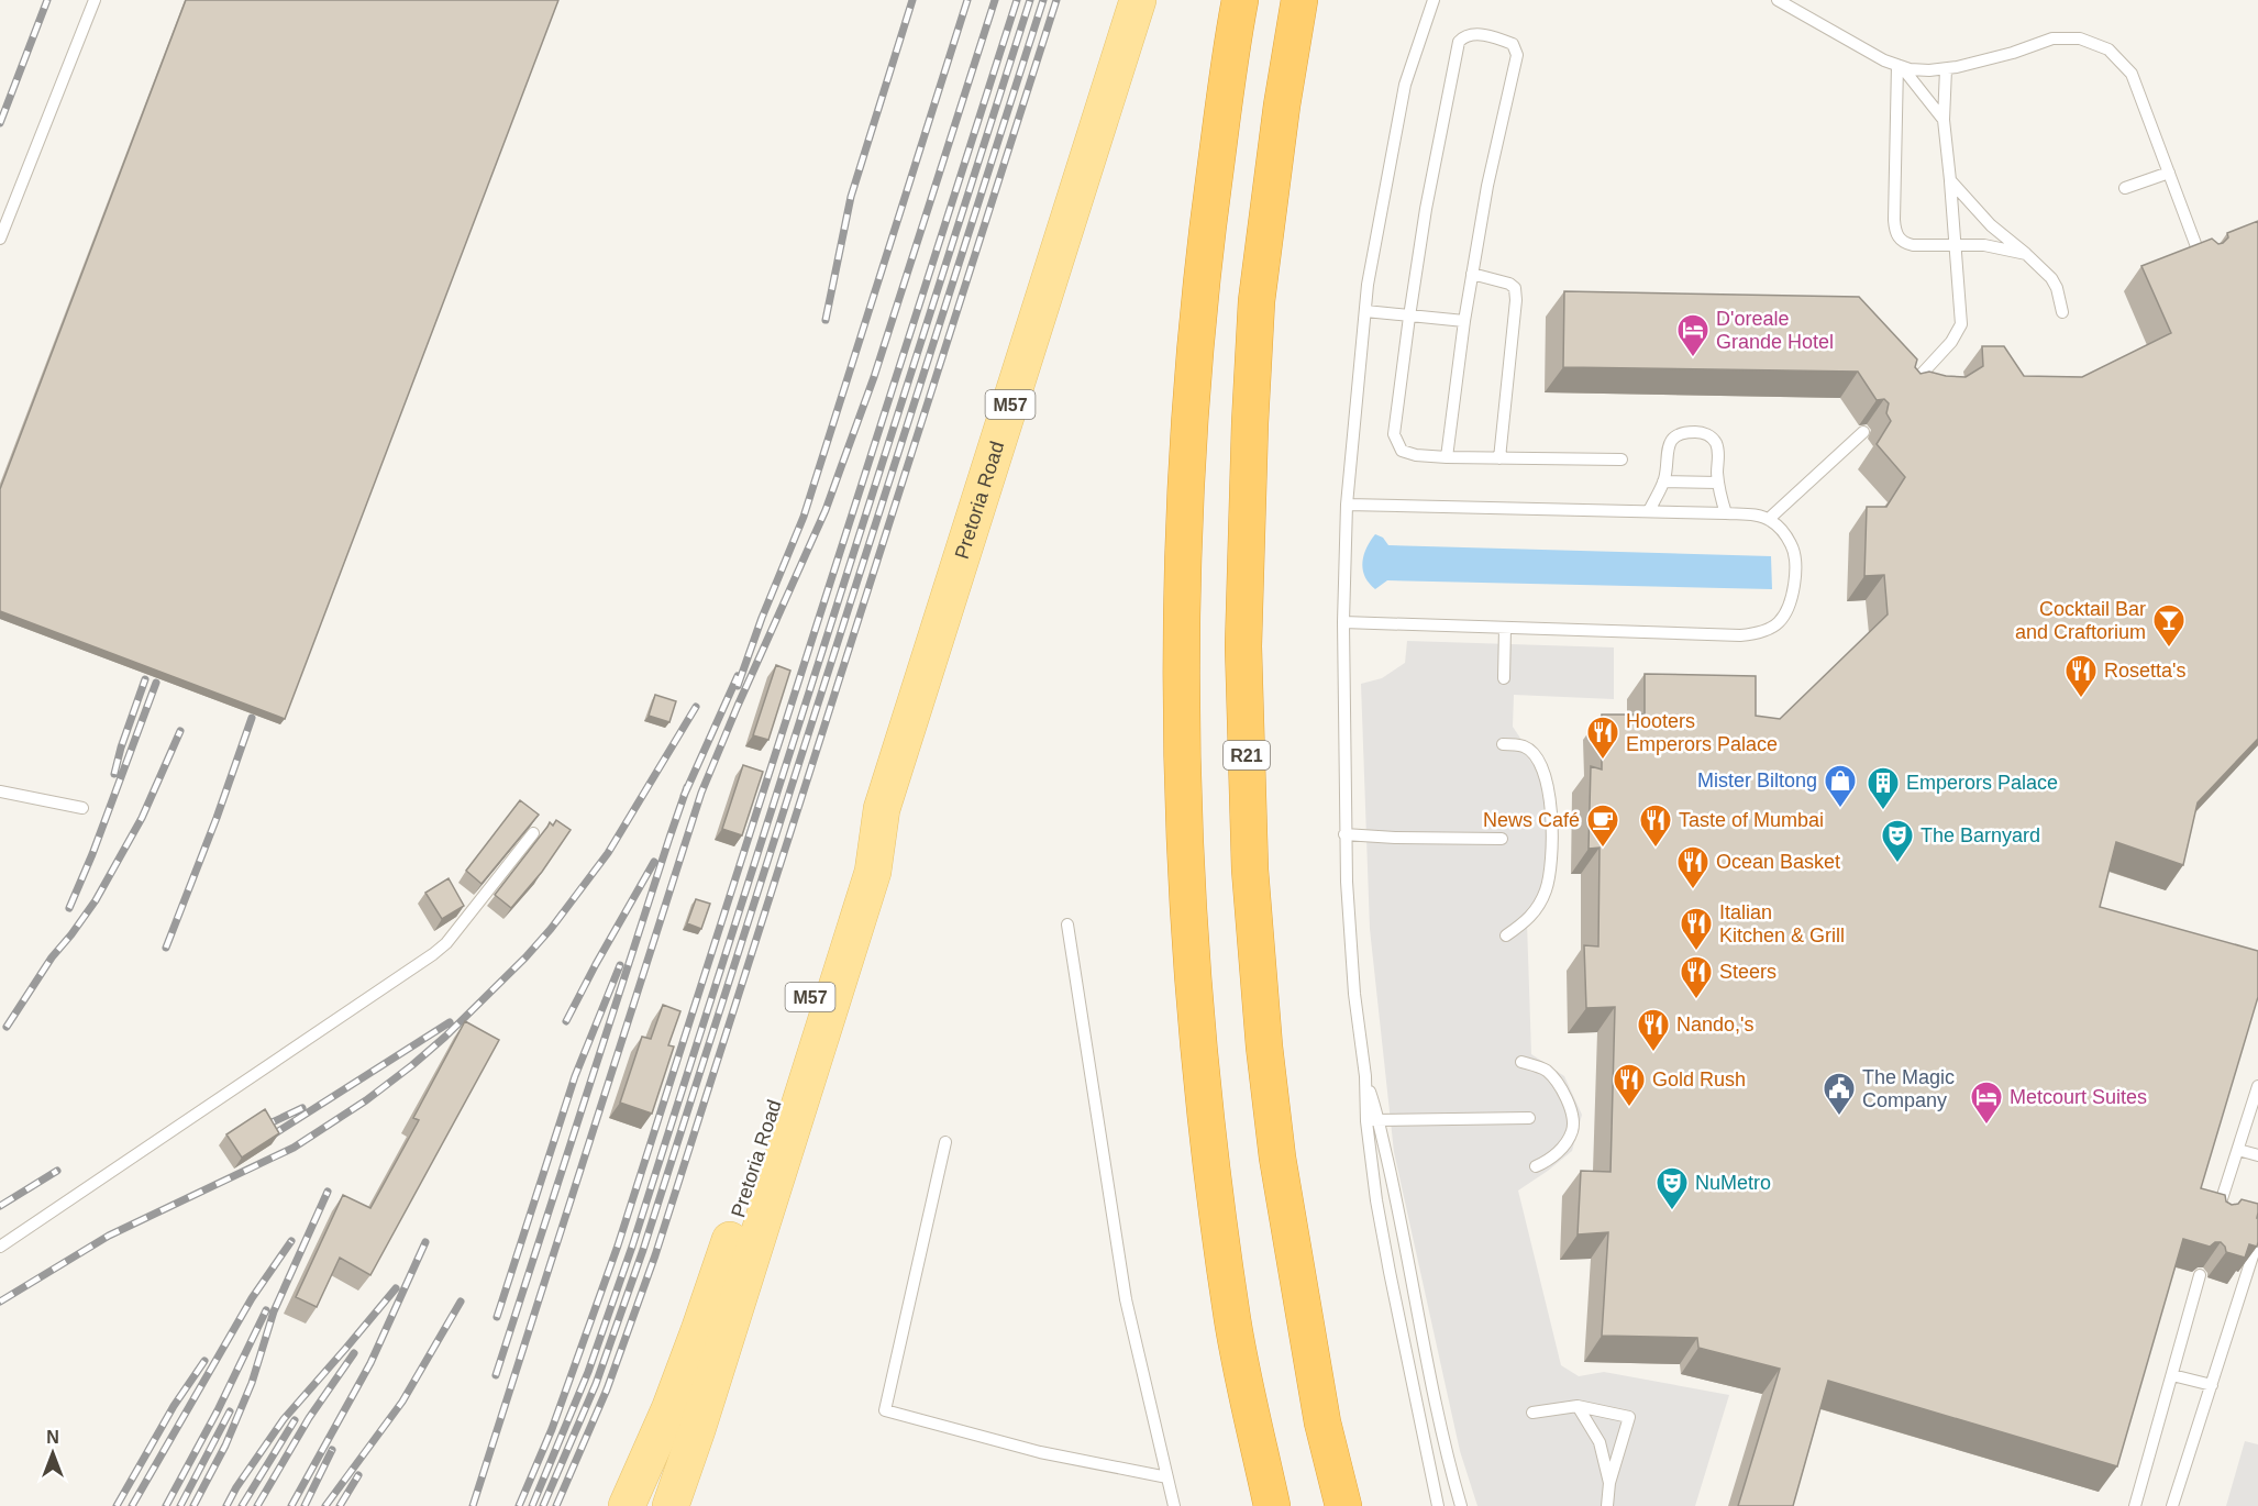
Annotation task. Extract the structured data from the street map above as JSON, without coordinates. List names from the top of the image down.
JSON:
{
  "streets": {
    "highway": ["R21"],
    "main road": ["M57", "Pretoria Road"]
  },
  "places": {
    "hotel": ["D'oreale Grande Hotel", "Metcourt Suites"],
    "bar": ["Cocktail Bar and Craftorium"],
    "restaurant": [
      "Rosetta's",
      "Hooters Emperors Palace",
      "Taste of Mumbai",
      "Ocean Basket",
      "Italian Kitchen & Grill",
      "Steers",
      "Nando,'s",
      "Gold Rush"
    ],
    "shop": ["Mister Biltong"],
    "building": ["Emperors Palace"],
    "cafe": ["News Café"],
    "theatre": ["The Barnyard", "NuMetro"],
    "public building": ["The Magic Company"]
  },
  "north": "top"
}
